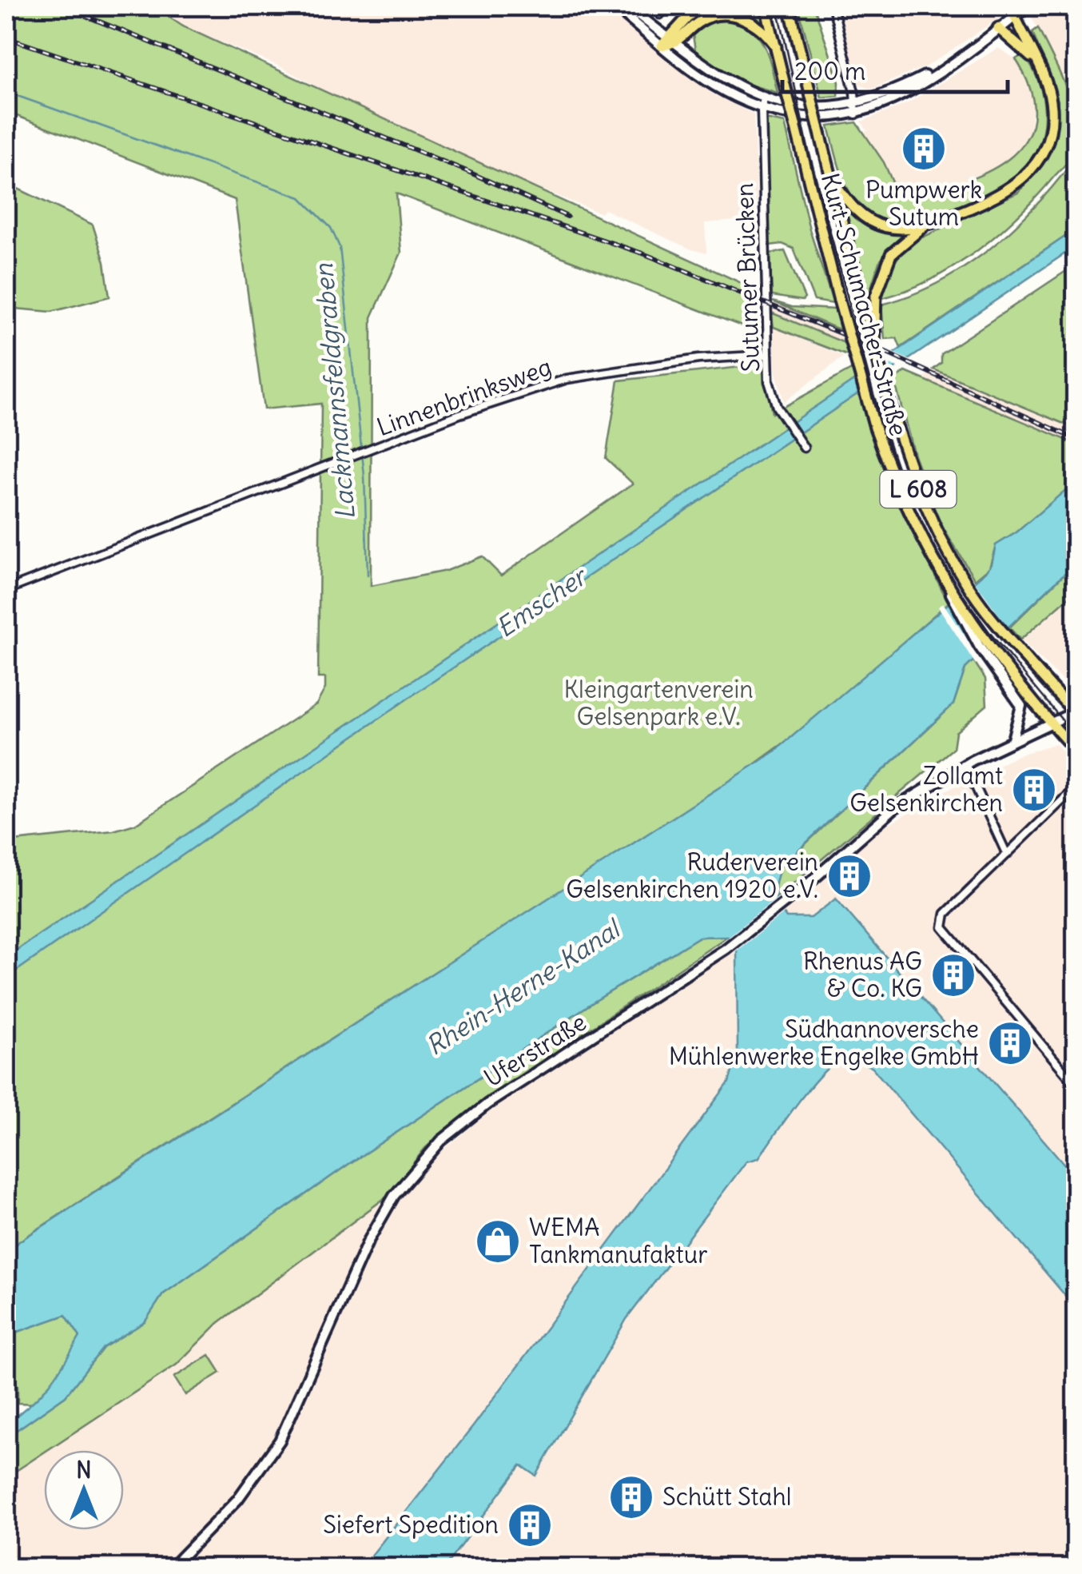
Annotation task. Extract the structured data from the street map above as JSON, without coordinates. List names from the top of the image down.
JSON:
{
  "streets": {
    "main road": ["Kurt-Schumacher-Straße", "L 608", "Uferstraße"],
    "street": ["Sutumer Brücken", "Linnenbrinksweg"]
  },
  "crossings": [
    ["Sutumer Brücken", "Linnenbrinksweg"],
    ["Kurt-Schumacher-Straße", "L 608"],
    ["Kurt-Schumacher-Straße", "Uferstraße"]
  ],
  "water": ["Lackmannsfeldgraben", "Emscher", "Rhein-Herne-Kanal"],
  "parks": ["Kleingartenverein Gelsenpark e.V."],
  "places": {
    "building": [
      "Pumpwerk Sutum",
      "Zollamt Gelsenkirchen",
      "Ruderverein Gelsenkirchen 1920 e.V.",
      "Rhenus AG & Co. KG",
      "Südhannoversche Mühlenwerke Engelke GmbH",
      "Schütt Stahl",
      "Siefert Spedition"
    ],
    "shop": ["WEMA Tankmanufaktur"]
  },
  "scale_bar": "200 m",
  "north": "top"
}
